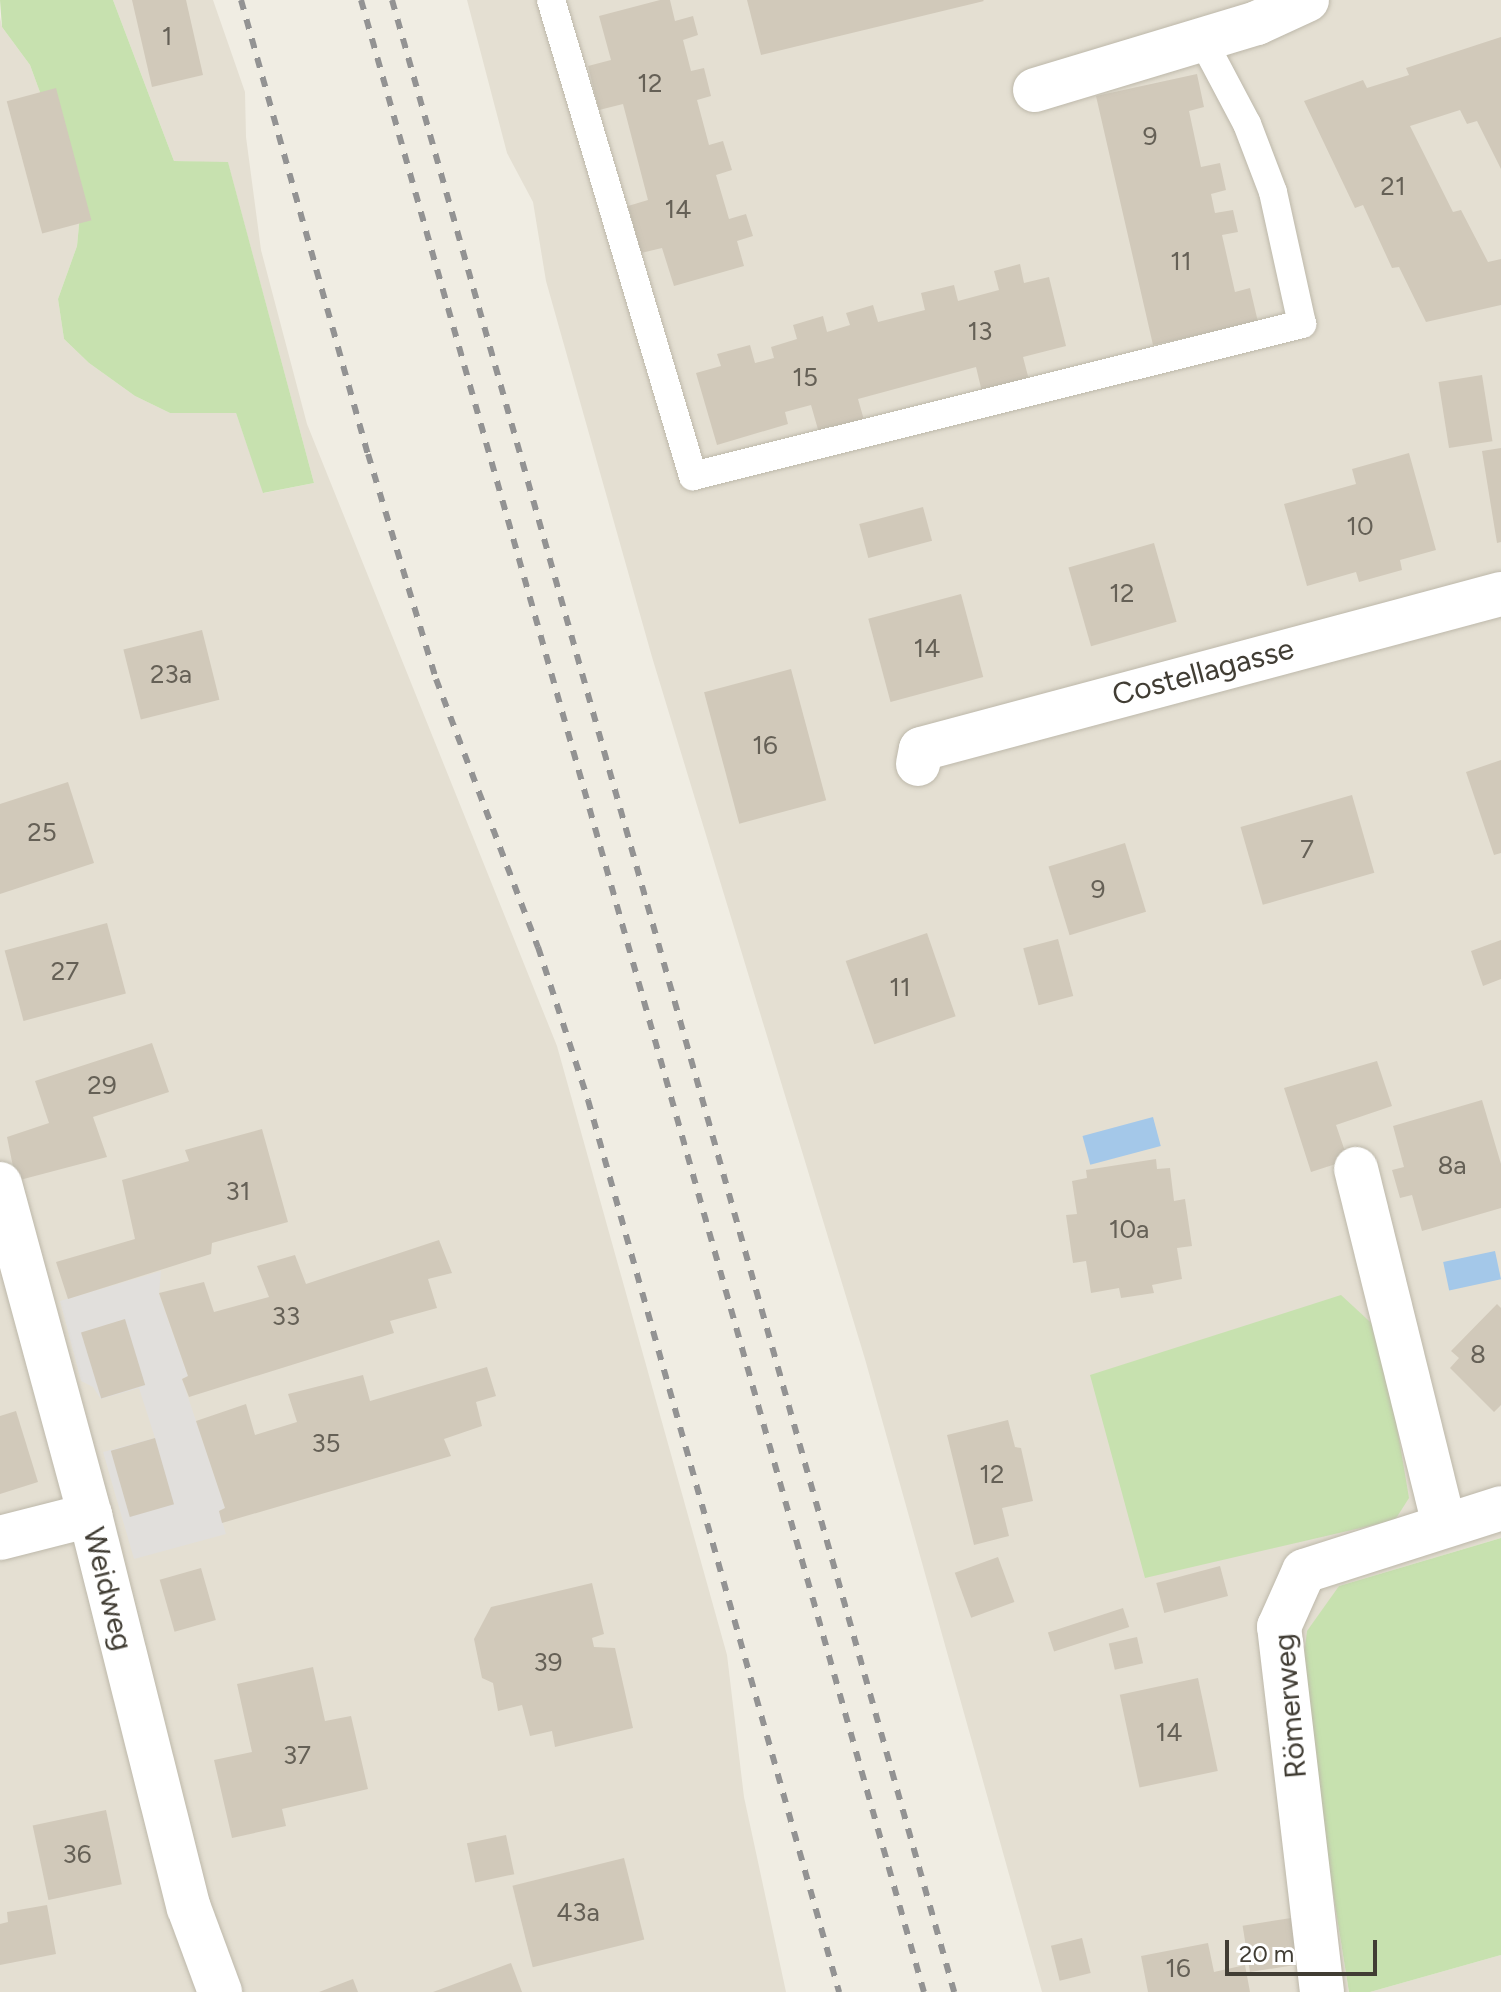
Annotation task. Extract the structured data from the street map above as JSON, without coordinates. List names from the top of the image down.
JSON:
{
  "streets": {
    "street": ["Costellagasse", "Weidweg", "Römerweg"]
  },
  "house_numbers": [
    "1",
    "12",
    "9",
    "21",
    "14",
    "11",
    "13",
    "15",
    "10",
    "12",
    "14",
    "23a",
    "16",
    "25",
    "7",
    "9",
    "27",
    "11",
    "29",
    "8a",
    "31",
    "10a",
    "33",
    "8",
    "35",
    "12",
    "39",
    "14",
    "37",
    "36",
    "43a",
    "16"
  ],
  "scale_bar": "20 m"
}
